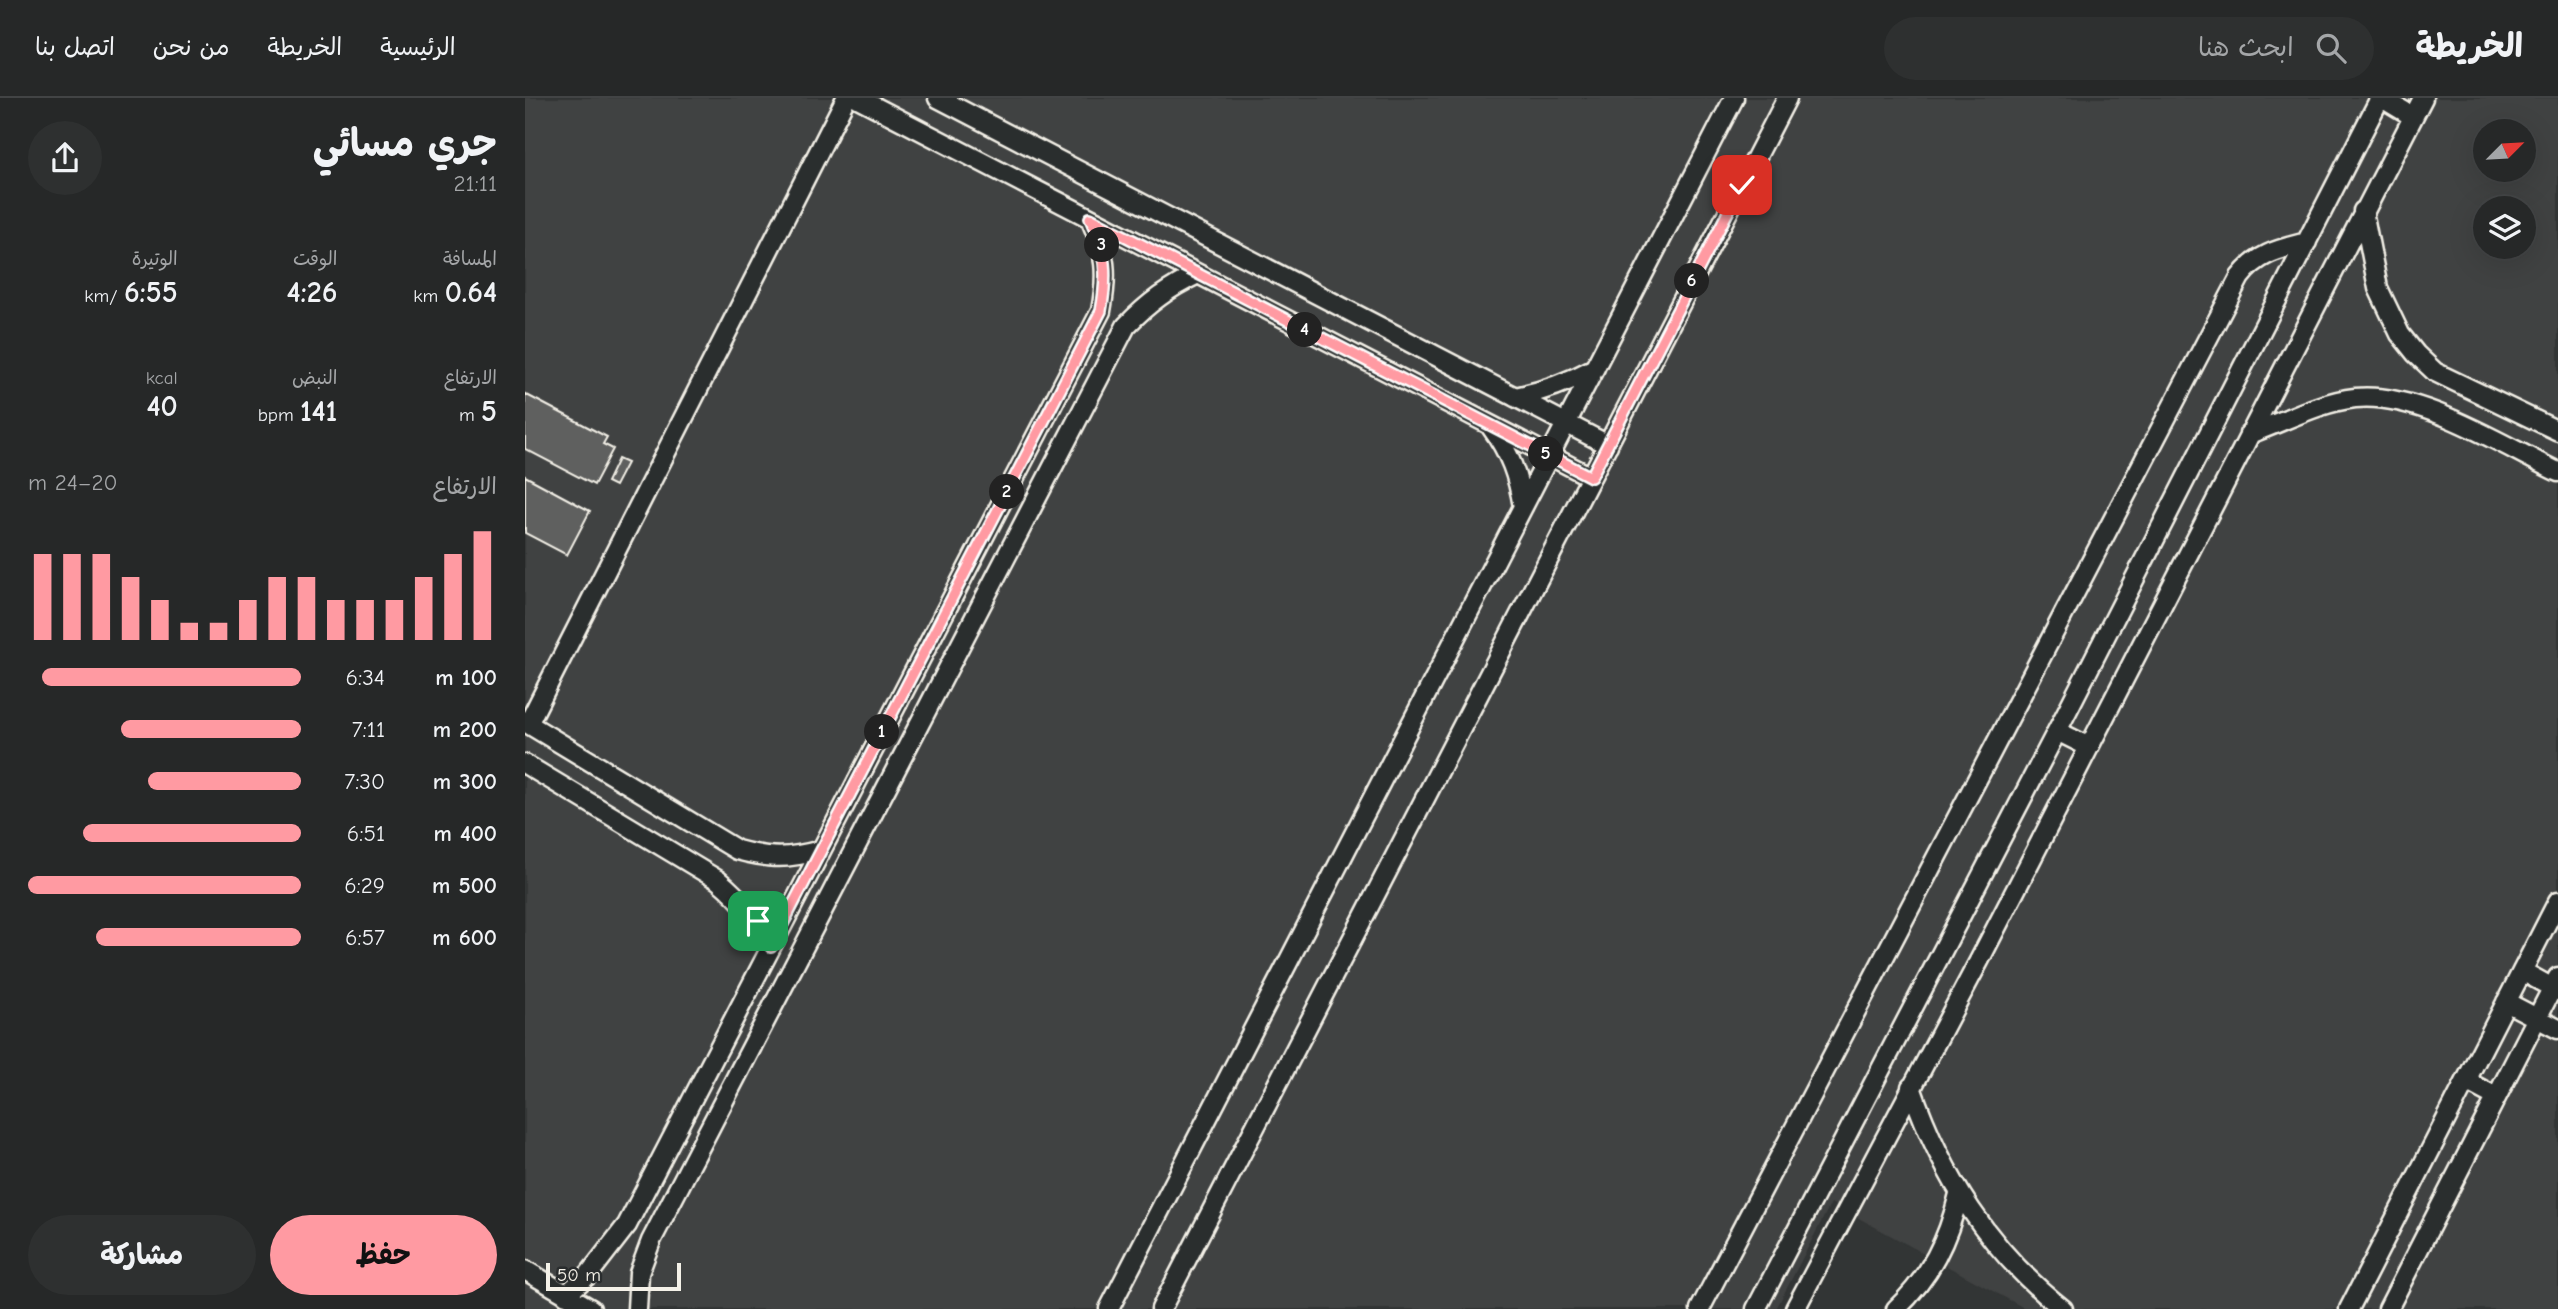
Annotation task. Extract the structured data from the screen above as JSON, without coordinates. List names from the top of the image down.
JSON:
{
  "scale_bar": "50 m",
  "north": "top right",
  "page": {
    "header": "الخريطة",
    "search": "ابحث هنا",
    "nav": [
      "الرئيسية",
      "الخريطة",
      "من نحن",
      "اتصل بنا"
    ],
    "heading": ["جري مسائي", "21:11"],
    "stats": [
      ["المسافة", "0.64 km"],
      ["الوقت", "4:26"],
      ["الوتيرة", "6:55 /km"],
      ["الارتفاع", "5 m"],
      ["النبض", "141 bpm"],
      ["kcal", "40"]
    ],
    "pins": [
      "3",
      "6",
      "4",
      "5",
      "2",
      "1"
    ],
    "chart": ["الارتفاع", "20–24 m"],
    "list": [
      {
        "name": "100 m",
        "note": "6:34"
      },
      {
        "name": "200 m",
        "note": "7:11"
      },
      {
        "name": "300 m",
        "note": "7:30"
      },
      {
        "name": "400 m",
        "note": "6:51"
      },
      {
        "name": "500 m",
        "note": "6:29"
      },
      {
        "name": "600 m",
        "note": "6:57"
      }
    ],
    "buttons": ["حفظ", "مشاركة"],
    "scale": "50 m"
  }
}
